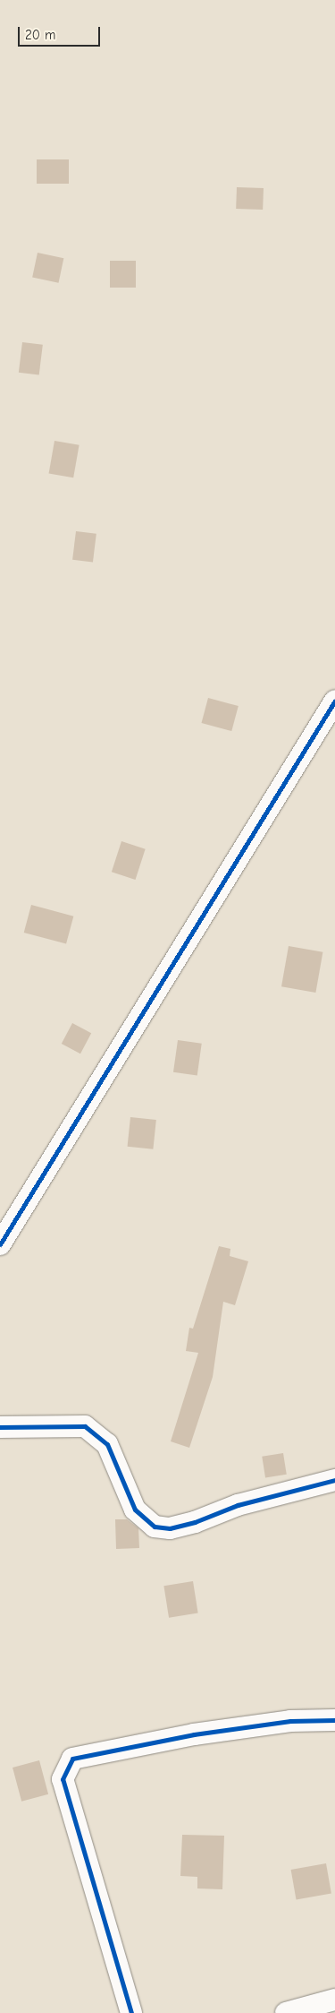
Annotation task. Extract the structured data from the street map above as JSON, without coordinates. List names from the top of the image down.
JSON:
{
  "scale_bar": "20 m"
}
